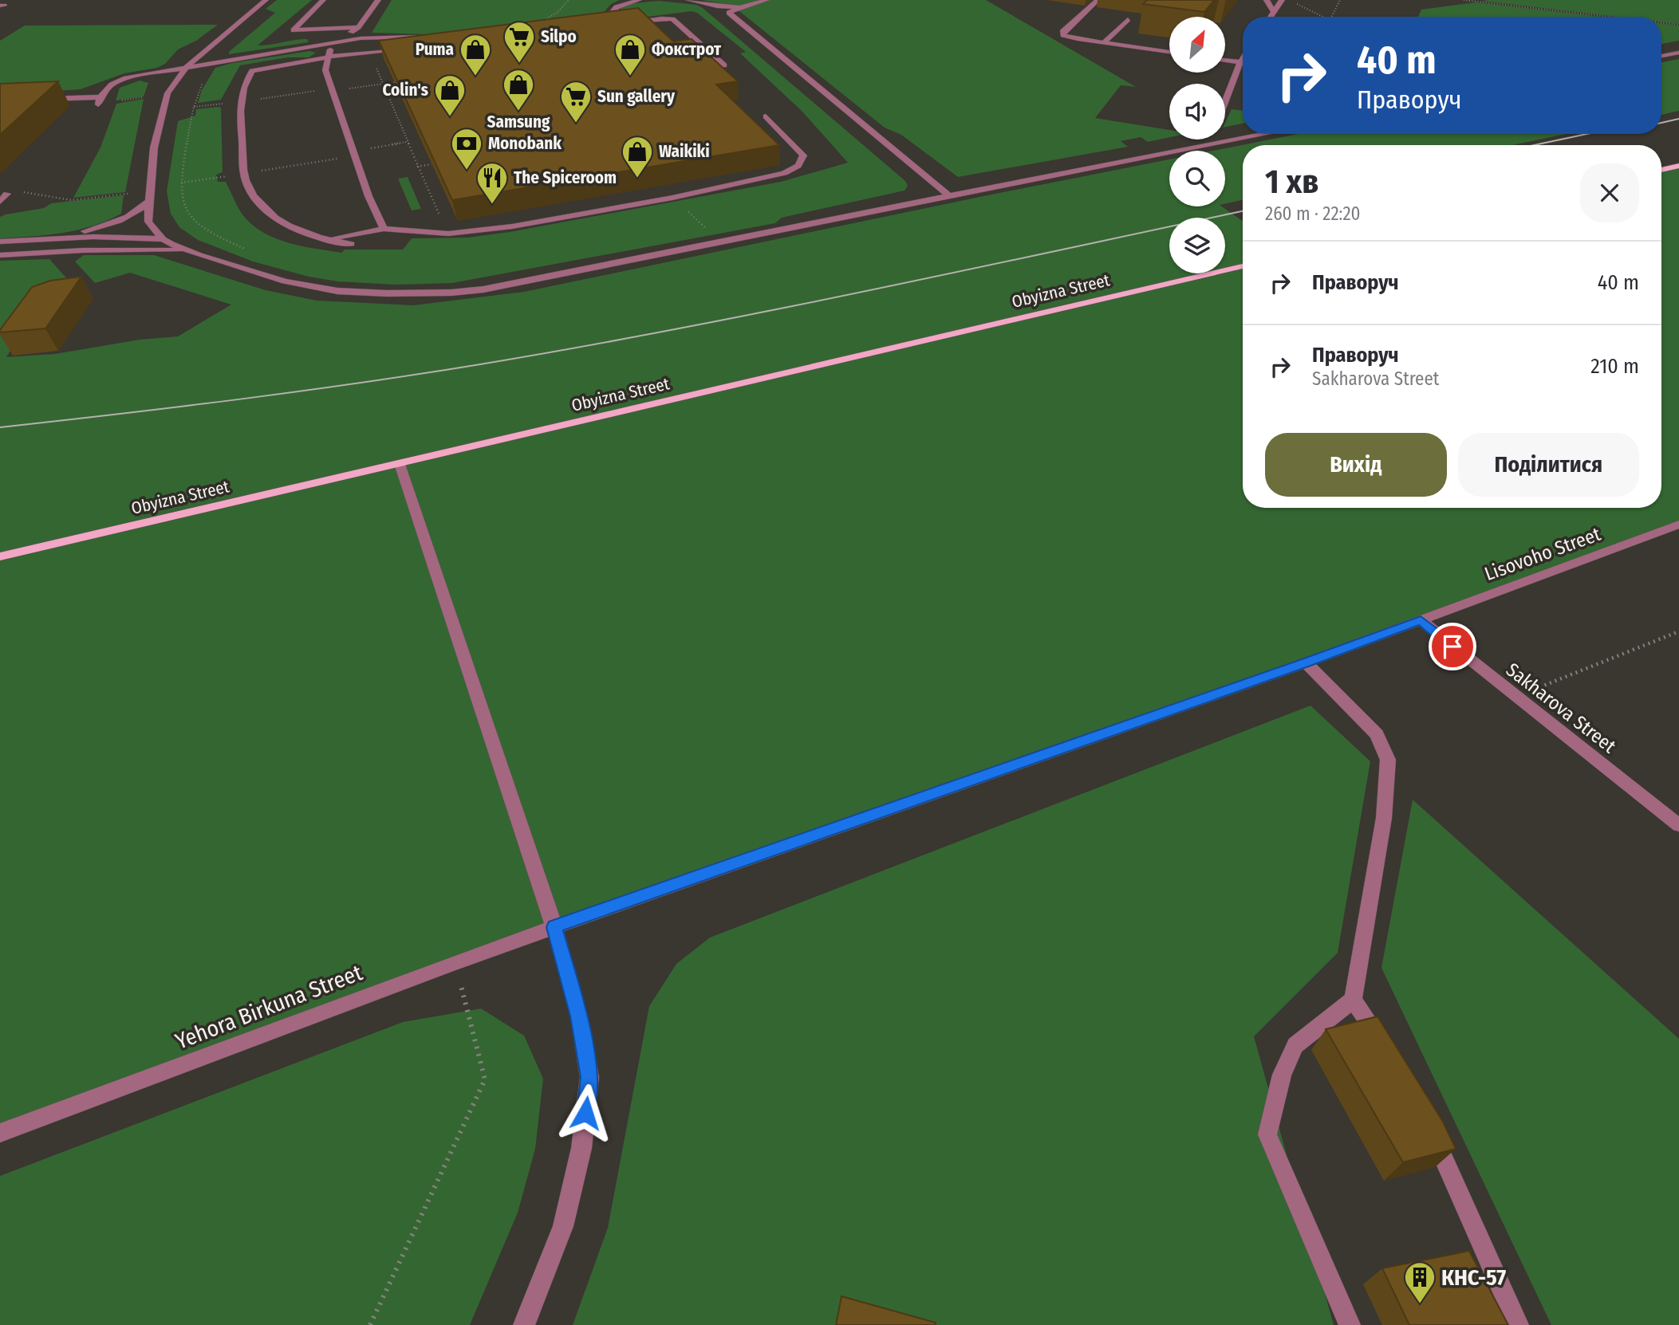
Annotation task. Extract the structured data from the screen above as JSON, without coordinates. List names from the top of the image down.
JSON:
{
  "streets": {
    "main road": ["Obyizna Street"],
    "street": ["Lisovoho Street", "Sakharova Street", "Yehora Birkuna Street"]
  },
  "crossings": [
    ["Lisovoho Street", "Sakharova Street"],
    ["Lisovoho Street", "Yehora Birkuna Street"]
  ],
  "places": {
    "supermarket": ["Silpo", "Sun gallery"],
    "shop": [
      "Puma",
      "Фокстрот",
      "Samsung",
      "Colin's",
      "Waikiki"
    ],
    "bank": ["Monobank"],
    "restaurant": ["The Spiceroom"],
    "building": ["КНС-57"]
  },
  "north": "top right",
  "page": {
    "turn": ["40 m", "Праворуч"],
    "heading": ["1 хв", "260 m · 22:20"],
    "list": [
      {
        "name": "Праворуч",
        "value": "40 m"
      },
      {
        "name": "Праворуч",
        "note": "Sakharova Street",
        "value": "210 m"
      }
    ],
    "buttons": ["Вихід", "Поділитися"]
  }
}
